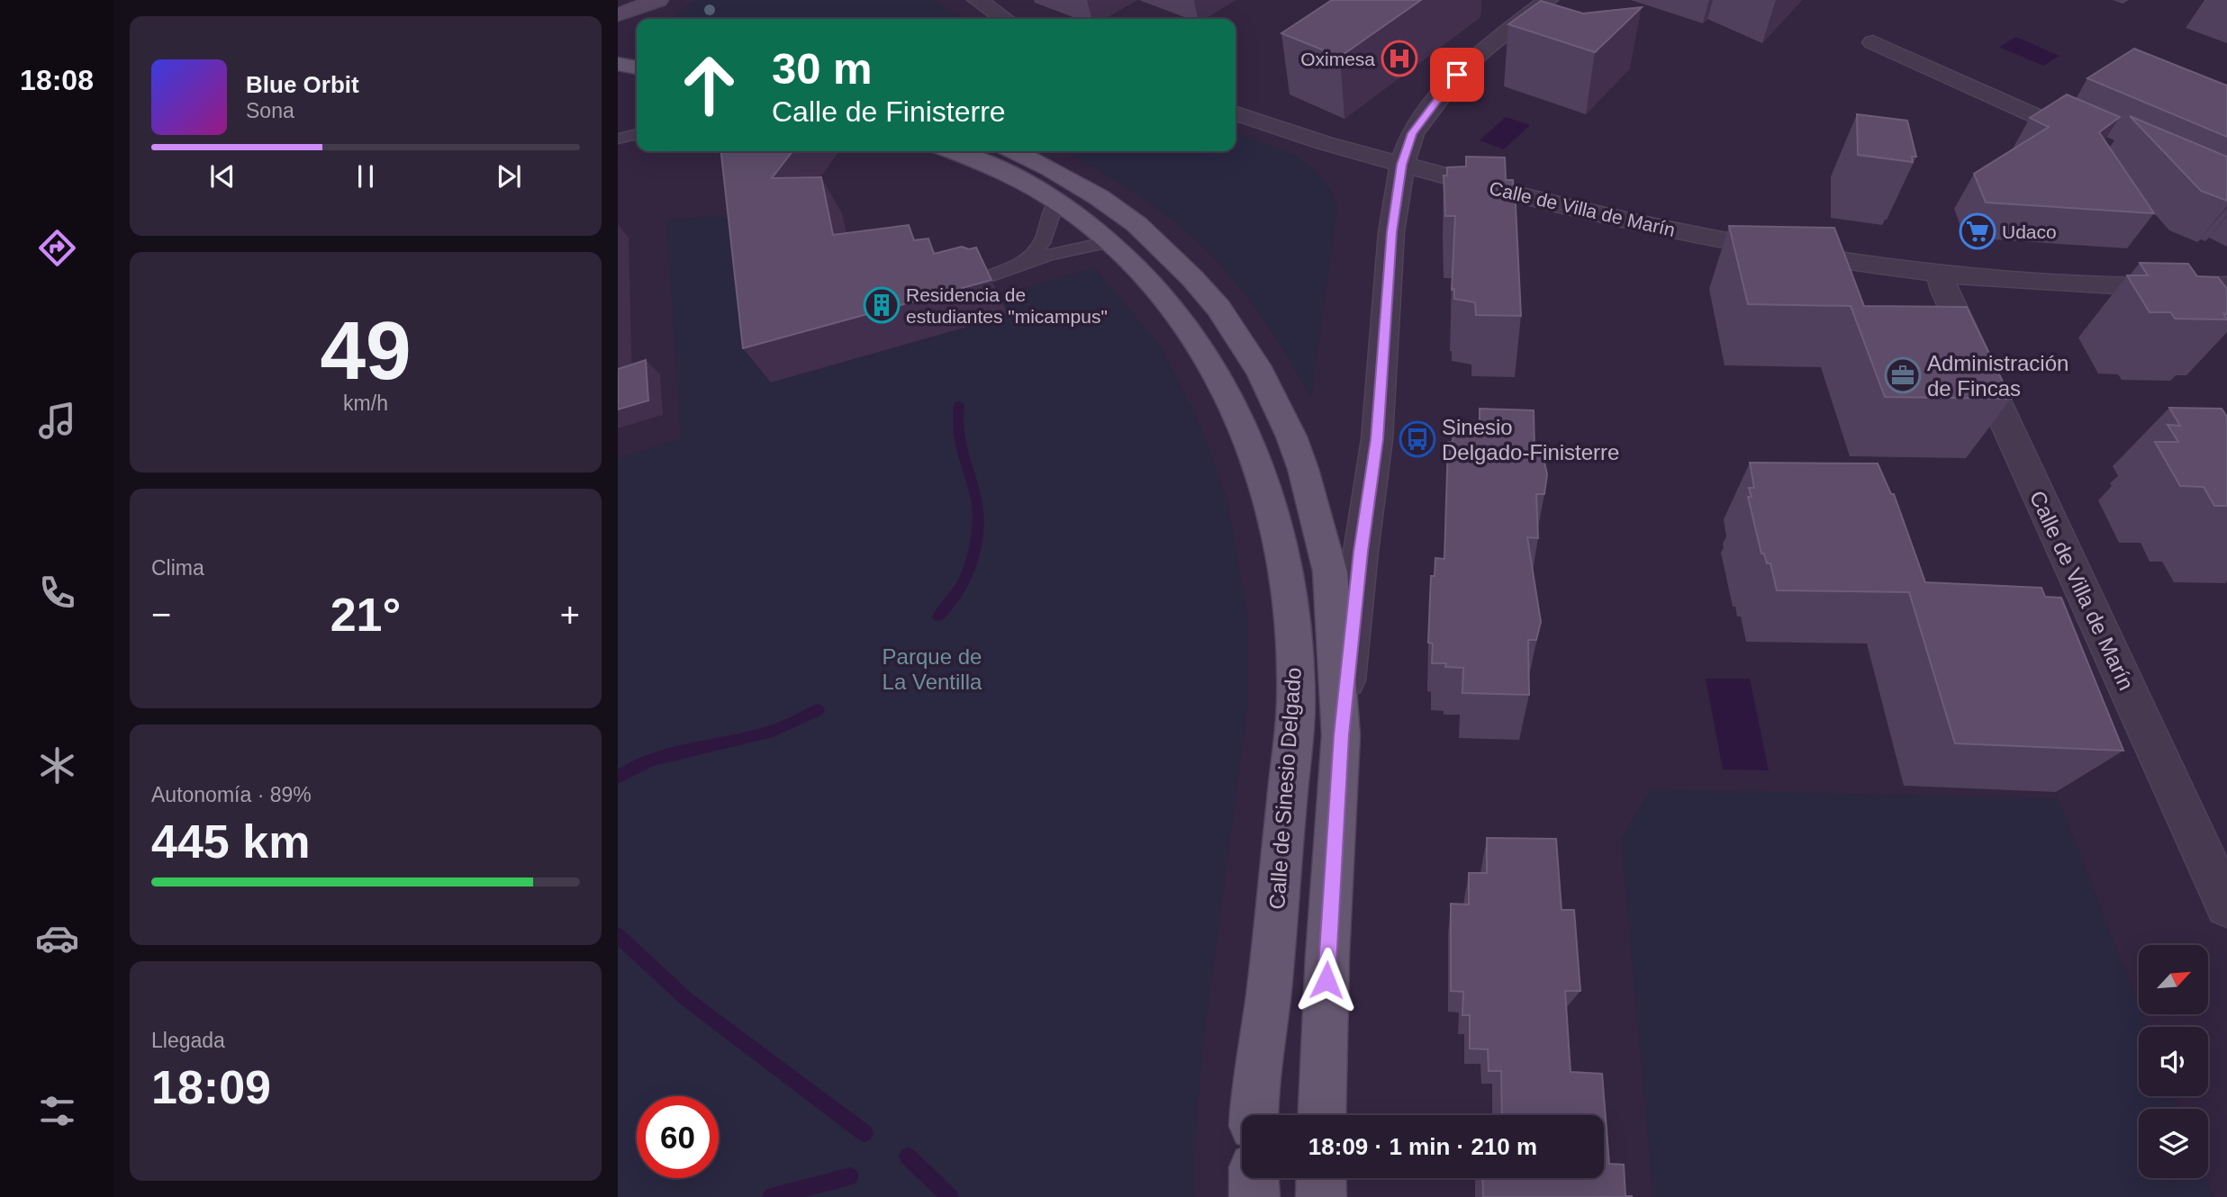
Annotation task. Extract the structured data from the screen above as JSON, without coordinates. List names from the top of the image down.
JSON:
{
  "streets": {
    "main road": ["Calle de Sinesio Delgado"],
    "street": ["Calle de Villa de Marín"]
  },
  "parks": ["Parque de La Ventilla"],
  "places": {
    "hospital": ["Oximesa"],
    "supermarket": ["Udaco"],
    "building": ["Residencia de estudiantes \"micampus\""],
    "office": ["Administración de Fincas"],
    "bus stop": ["Sinesio Delgado-Finisterre"]
  },
  "north": "top right",
  "page": {
    "tabs": "18:08",
    "turn": ["30 m", "Calle de Finisterre"],
    "song": ["Blue Orbit", "Sona"],
    "tile": [
      ["49", "km/h"],
      "Clima",
      ["Autonomía · 89%", "445 km"],
      ["Llegada", "18:09"]
    ],
    "heat": ["−", "21°", "+"],
    "limit": "60",
    "trip": "18:09 · 1 min · 210 m"
  }
}
